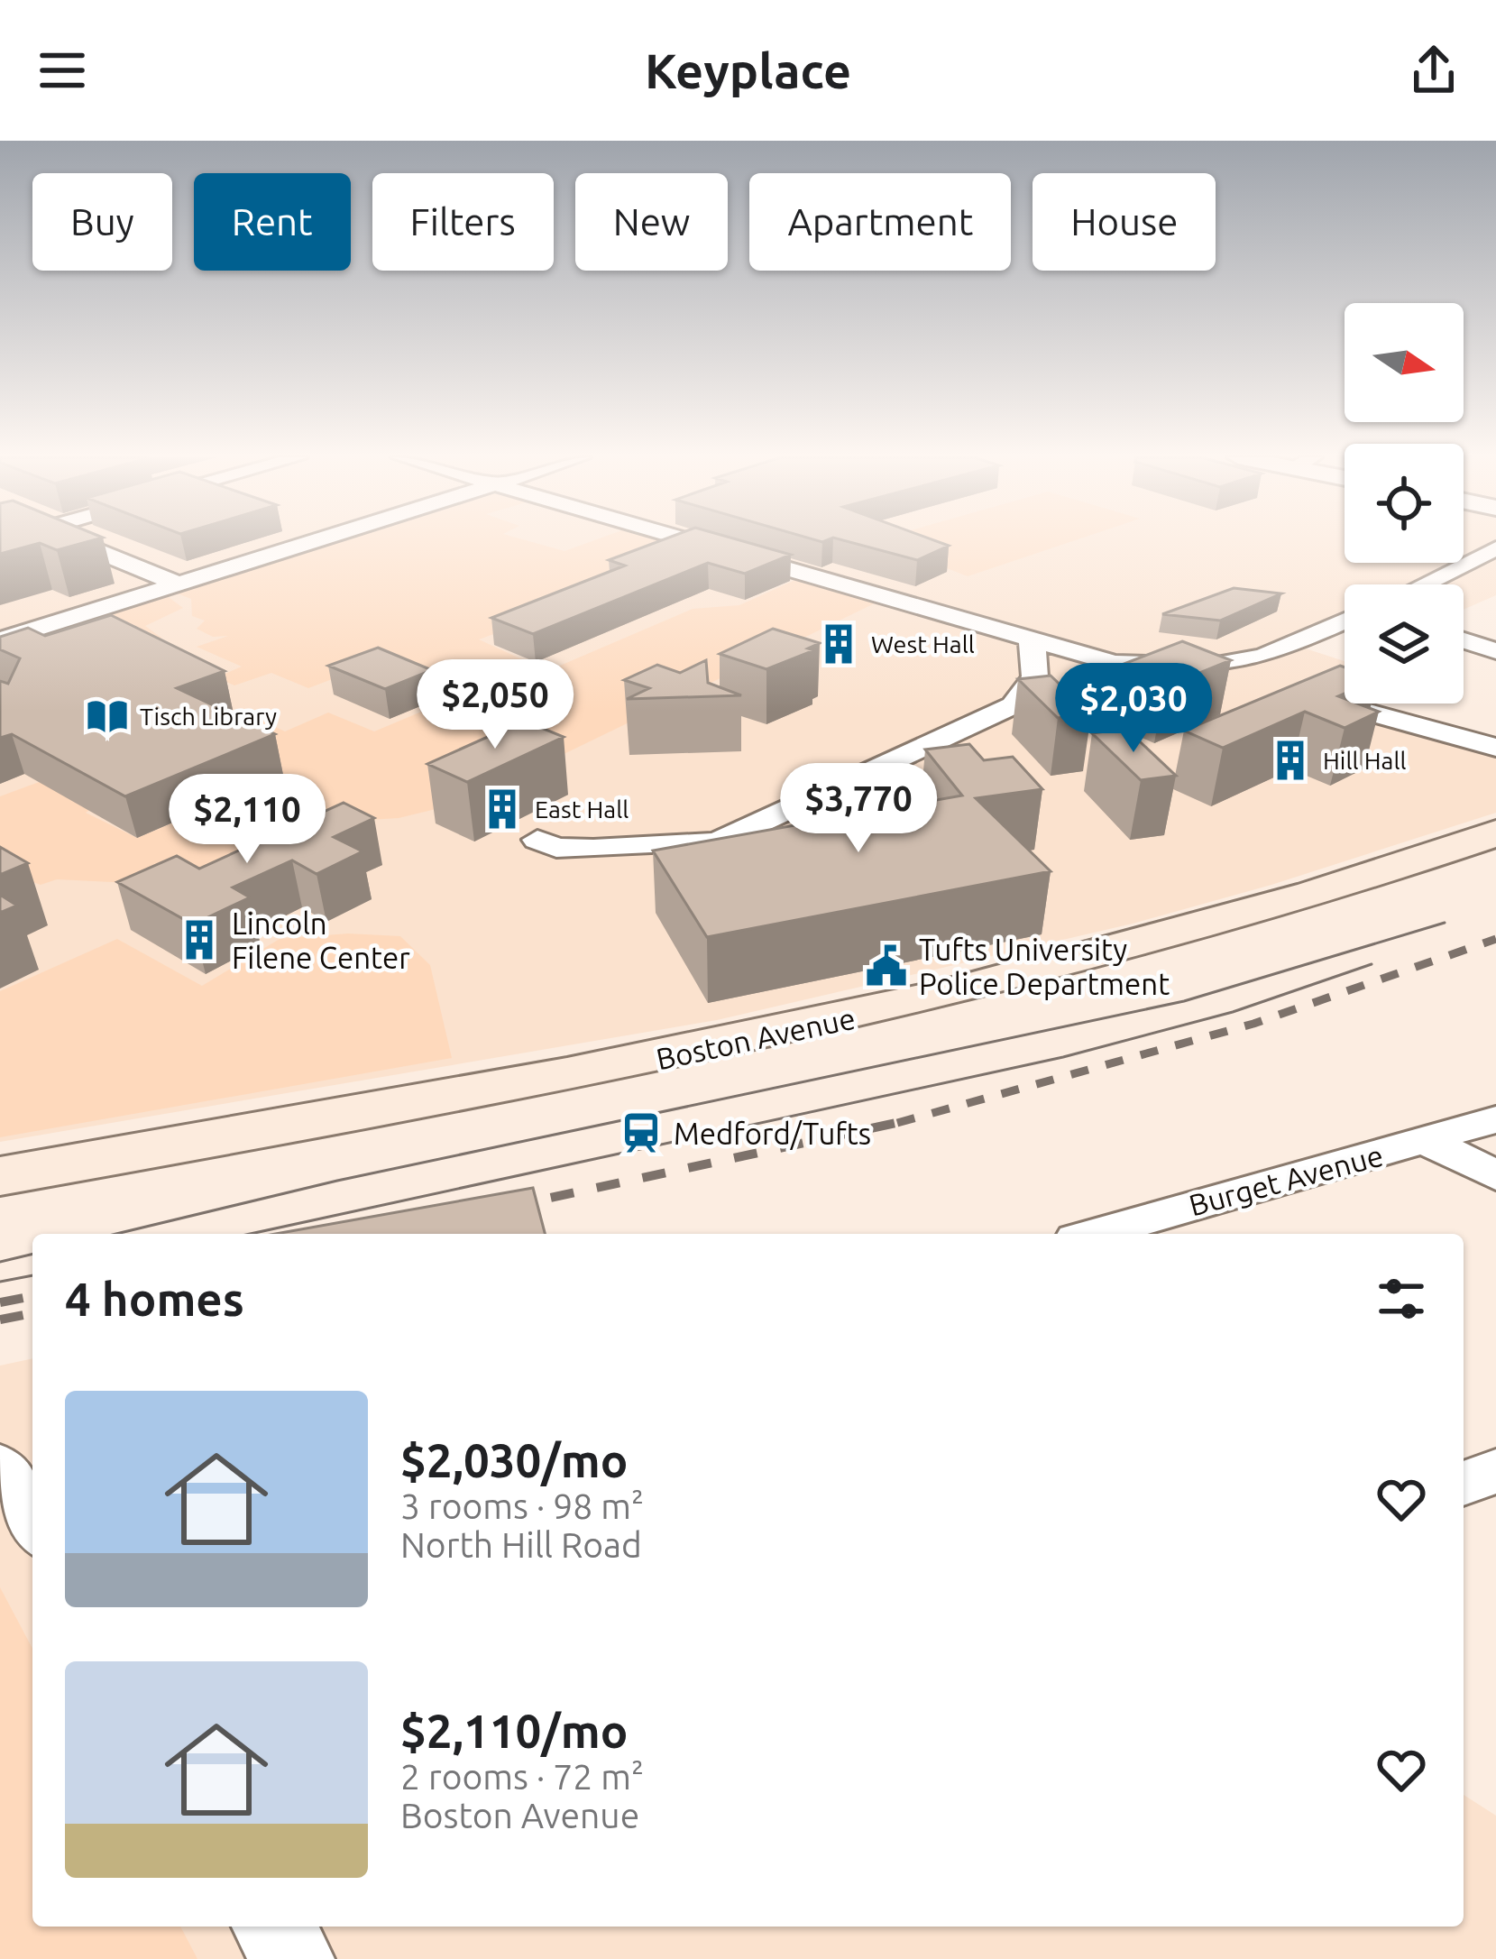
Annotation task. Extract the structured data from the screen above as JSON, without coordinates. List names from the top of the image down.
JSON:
{
  "streets": {
    "main road": ["Boston Avenue"],
    "street": ["Burget Avenue"]
  },
  "places": {
    "building": [
      "West Hall",
      "Hill Hall",
      "East Hall",
      "Lincoln Filene Center"
    ],
    "library": ["Tisch Library"],
    "public building": ["Tufts University Police Department"],
    "station": ["Medford/Tufts"]
  },
  "north": "right",
  "page": {
    "header": "Keyplace",
    "chip": [
      "Buy",
      "Rent",
      "Filters",
      "New",
      "Apartment",
      "House"
    ],
    "price": [
      "$2,050",
      "$2,030",
      "$3,770",
      "$2,110"
    ],
    "heading": "4 homes",
    "list": [
      {
        "name": "$2,030/mo",
        "note": "3 rooms · 98 m² · North Hill Road"
      },
      {
        "name": "$2,110/mo",
        "note": "2 rooms · 72 m² · Boston Avenue"
      }
    ]
  }
}
